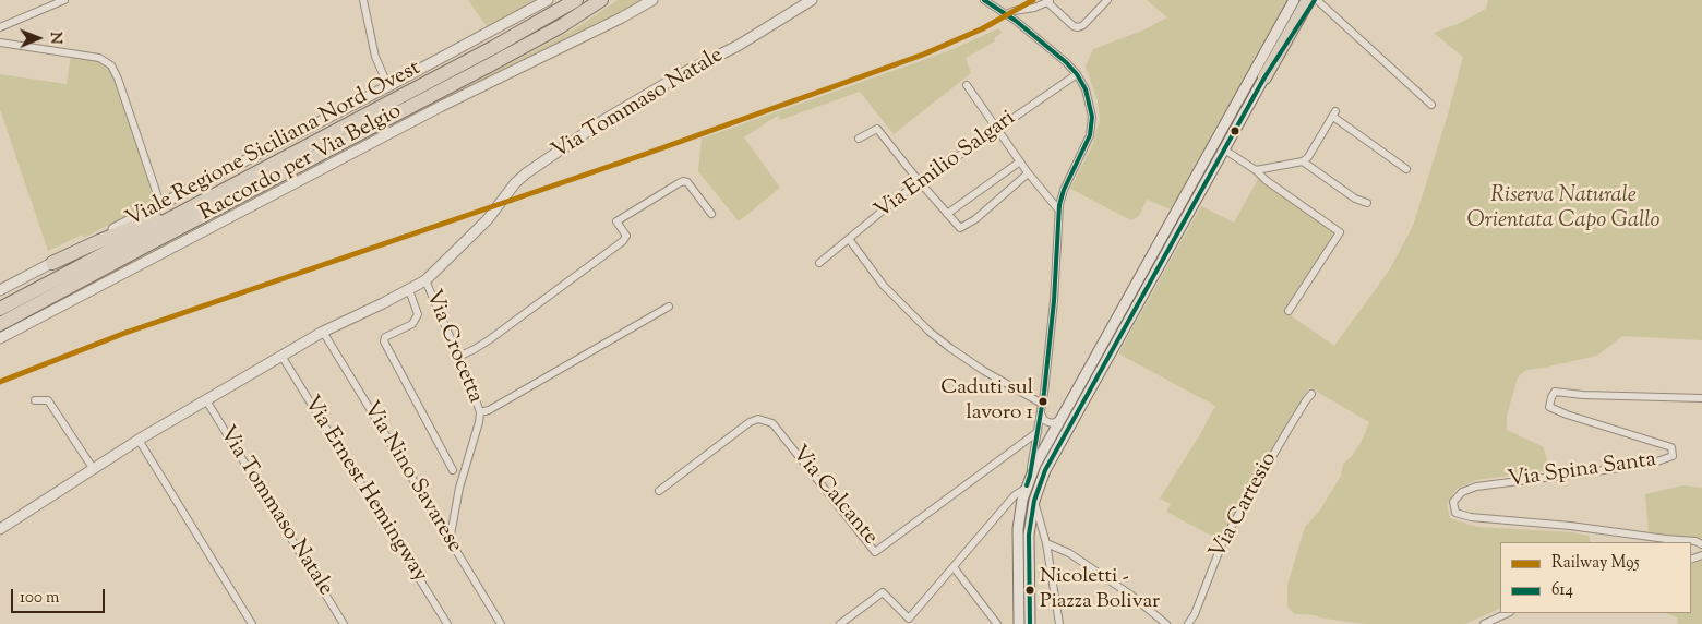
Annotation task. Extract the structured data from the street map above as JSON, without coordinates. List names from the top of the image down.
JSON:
{
  "streets": {
    "highway": ["Raccordo per Via Belgio"],
    "street": [
      "Via Tommaso Natale",
      "Viale Regione Siciliana Nord Ovest",
      "Via Emilio Salgari",
      "Via Crocetta",
      "Via Spina Santa",
      "Via Nino Savarese",
      "Via Ernest Hemingway",
      "Via Calcante",
      "Via Cartesio"
    ]
  },
  "crossings": [
    ["Via Tommaso Natale", "Via Crocetta"],
    ["Via Tommaso Natale", "Via Nino Savarese"],
    ["Via Tommaso Natale", "Via Ernest Hemingway"],
    ["Via Crocetta", "Via Nino Savarese"]
  ],
  "parks": ["Riserva Naturale Orientata Capo Gallo"],
  "places": ["Caduti sul lavoro 1", "Nicoletti - Piazza Bolivar"],
  "lines": ["rail line M95", "transit line 614"],
  "legend": ["Railway M95", "614"],
  "scale_bar": "100 m",
  "north": "right"
}
